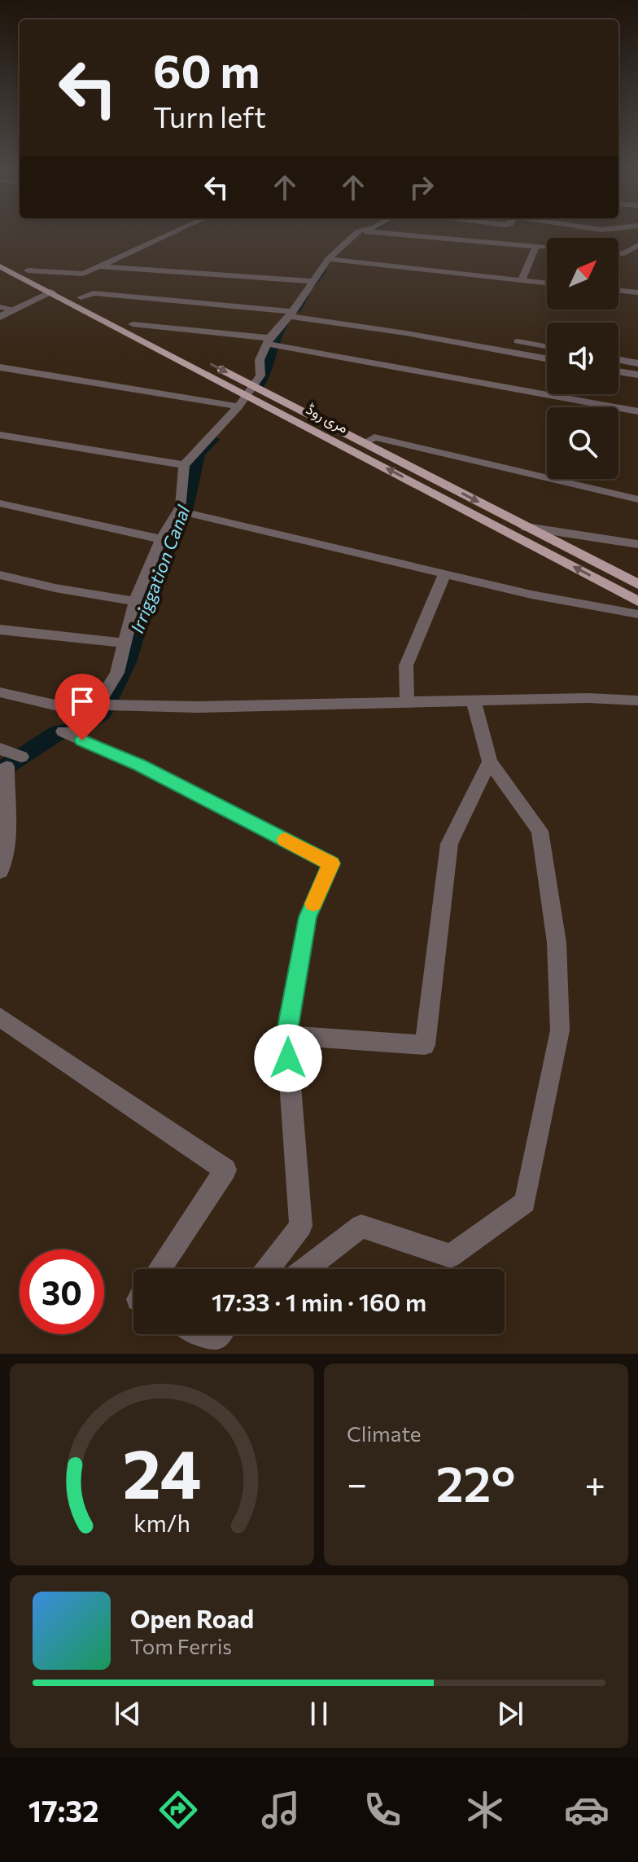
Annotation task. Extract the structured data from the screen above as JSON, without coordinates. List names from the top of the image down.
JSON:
{
  "streets": {
    "main road": ["مری روڈ"]
  },
  "water": ["Irriggation Canal"],
  "north": "top right",
  "page": {
    "turn": ["60 m", "Turn left"],
    "limit": "30",
    "trip": "17:33 · 1 min · 160 m",
    "tile": "Climate",
    "heat": ["−", "22°", "+"],
    "song": ["Open Road", "Tom Ferris"],
    "tabs": "17:32",
    "gauge": ["24", "km/h"]
  }
}
